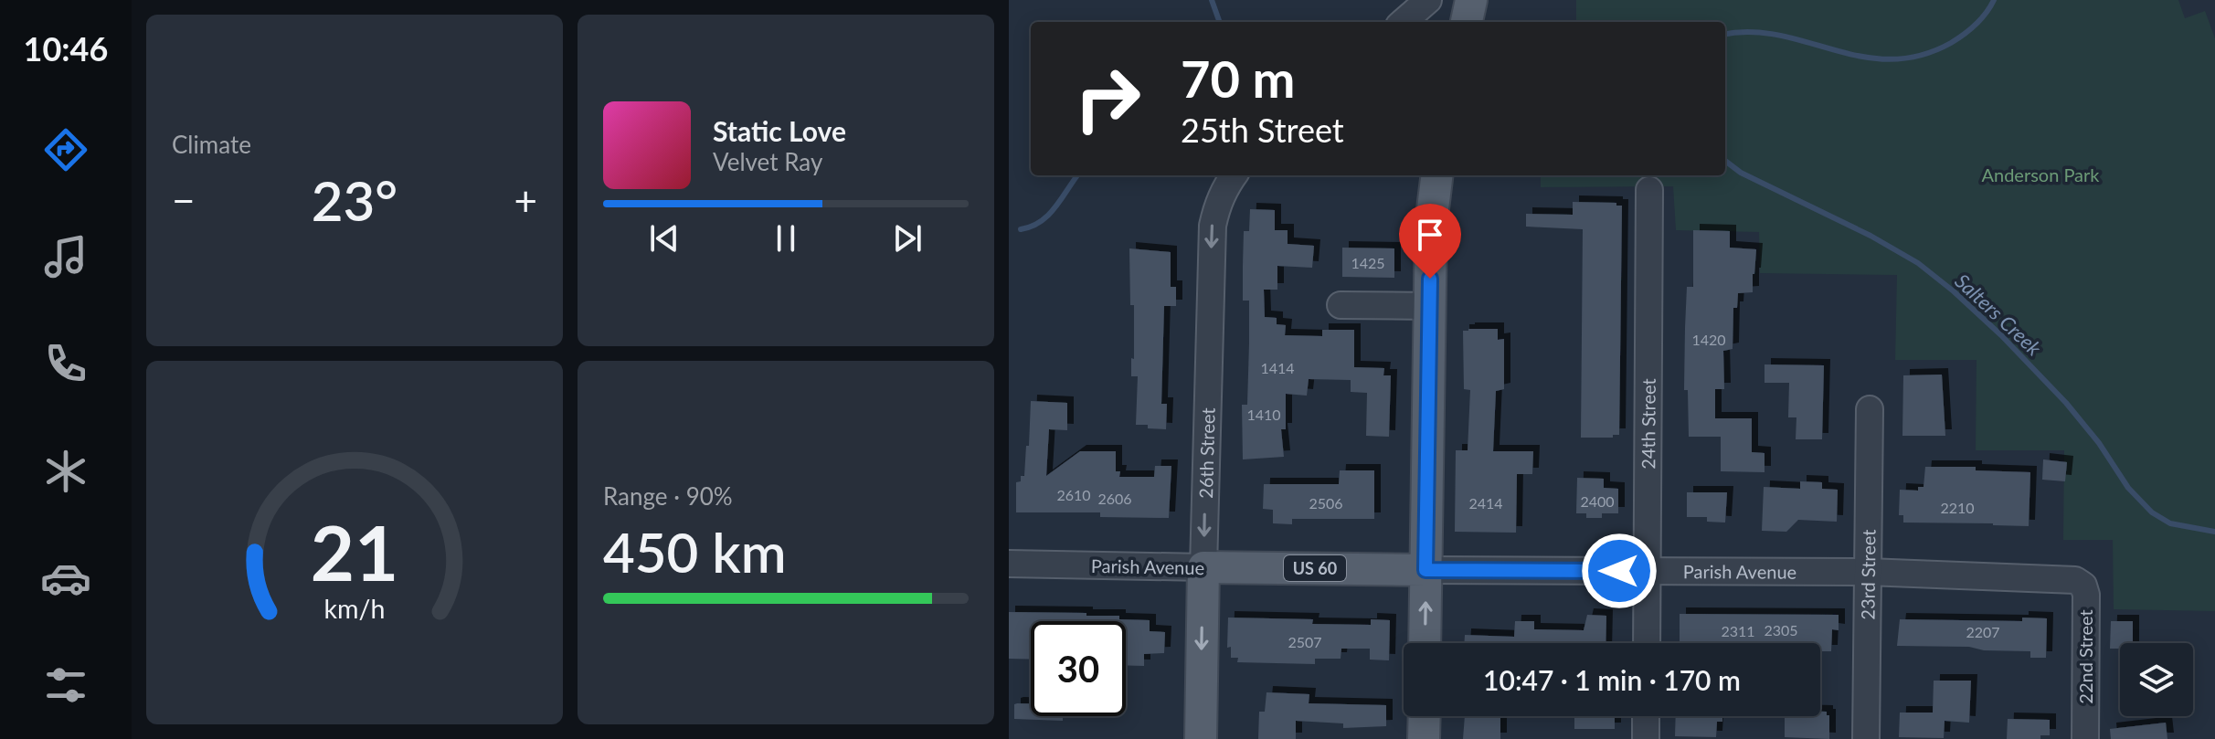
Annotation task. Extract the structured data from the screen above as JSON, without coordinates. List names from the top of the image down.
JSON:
{
  "streets": {
    "main road": ["26th Street", "Parish Avenue", "US 60"],
    "street": ["24th Street", "23rd Street", "22nd Street"]
  },
  "crossings": [
    ["24th Street", "Parish Avenue"],
    ["26th Street", "Parish Avenue"],
    ["Parish Avenue", "23rd Street"],
    ["Parish Avenue", "22nd Street"]
  ],
  "one_way": ["26th Street"],
  "water": ["Salters Creek"],
  "parks": ["Anderson Park"],
  "house_numbers": [
    "1425",
    "1420",
    "1414",
    "1410",
    "2610",
    "2606",
    "2400",
    "2506",
    "2414",
    "2210",
    "2305",
    "2311",
    "2207",
    "2507"
  ],
  "page": {
    "tabs": "10:46",
    "tile": [
      "Climate",
      ["Range · 90%", "450 km"]
    ],
    "turn": ["70 m", "25th Street"],
    "song": ["Static Love", "Velvet Ray"],
    "heat": ["−", "23°", "+"],
    "limit": "30",
    "trip": "10:47 · 1 min · 170 m",
    "gauge": ["21", "km/h"]
  }
}
